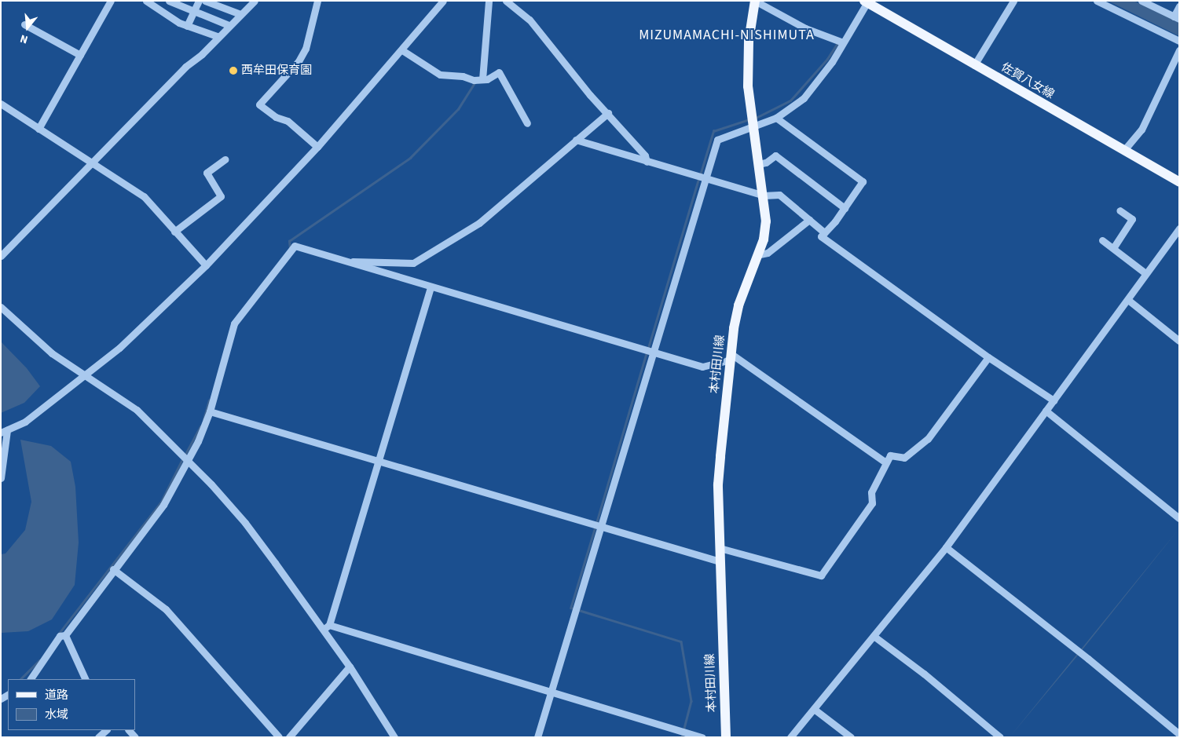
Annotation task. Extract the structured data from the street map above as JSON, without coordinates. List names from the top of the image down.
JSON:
{
  "streets": {
    "main road": ["佐賀八女線", "本村田川線"]
  },
  "districts": ["MIZUMAMACHI-NISHIMUTA"],
  "places": ["西牟田保育園"],
  "legend": ["道路", "水域"],
  "north": "bottom"
}
